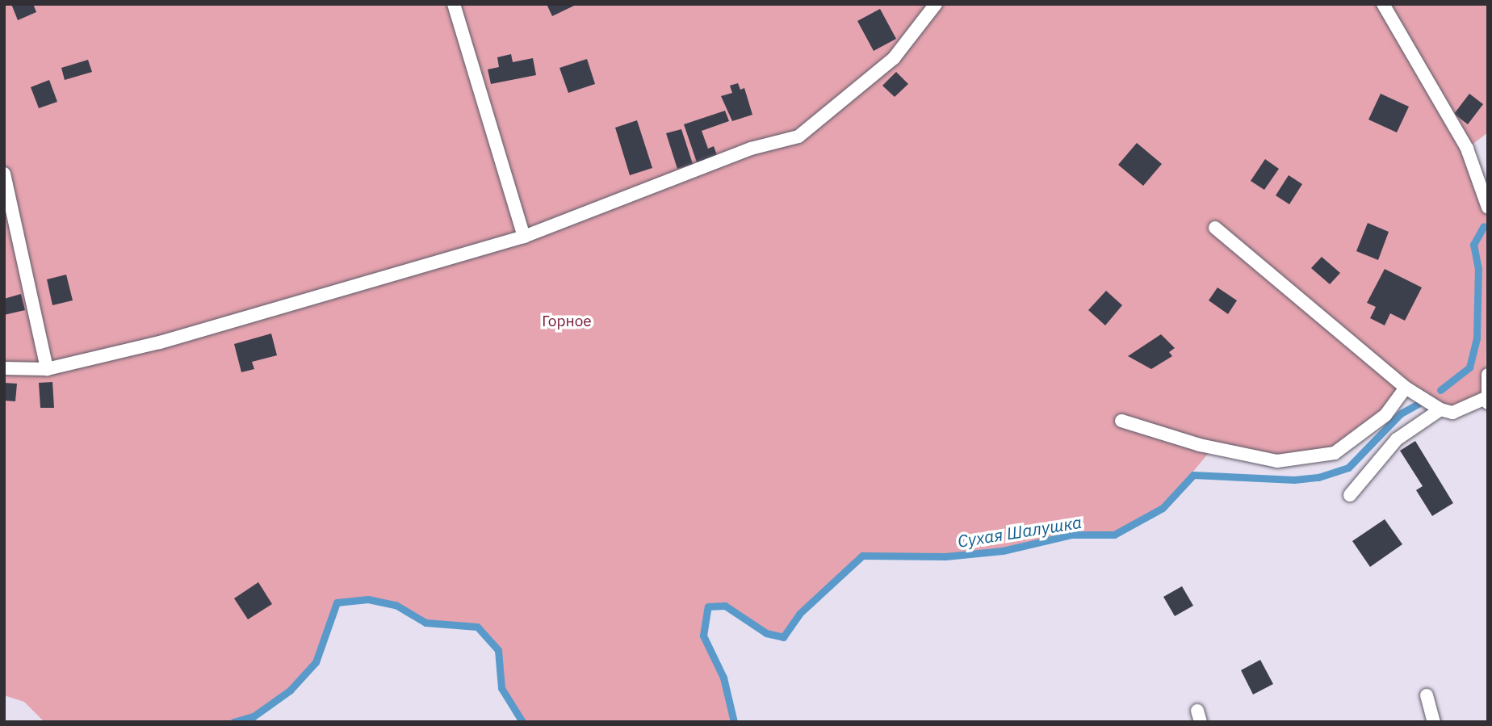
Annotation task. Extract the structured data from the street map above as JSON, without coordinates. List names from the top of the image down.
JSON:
{
  "water": ["Сухая Шалушка"],
  "parks": ["Горное"]
}
